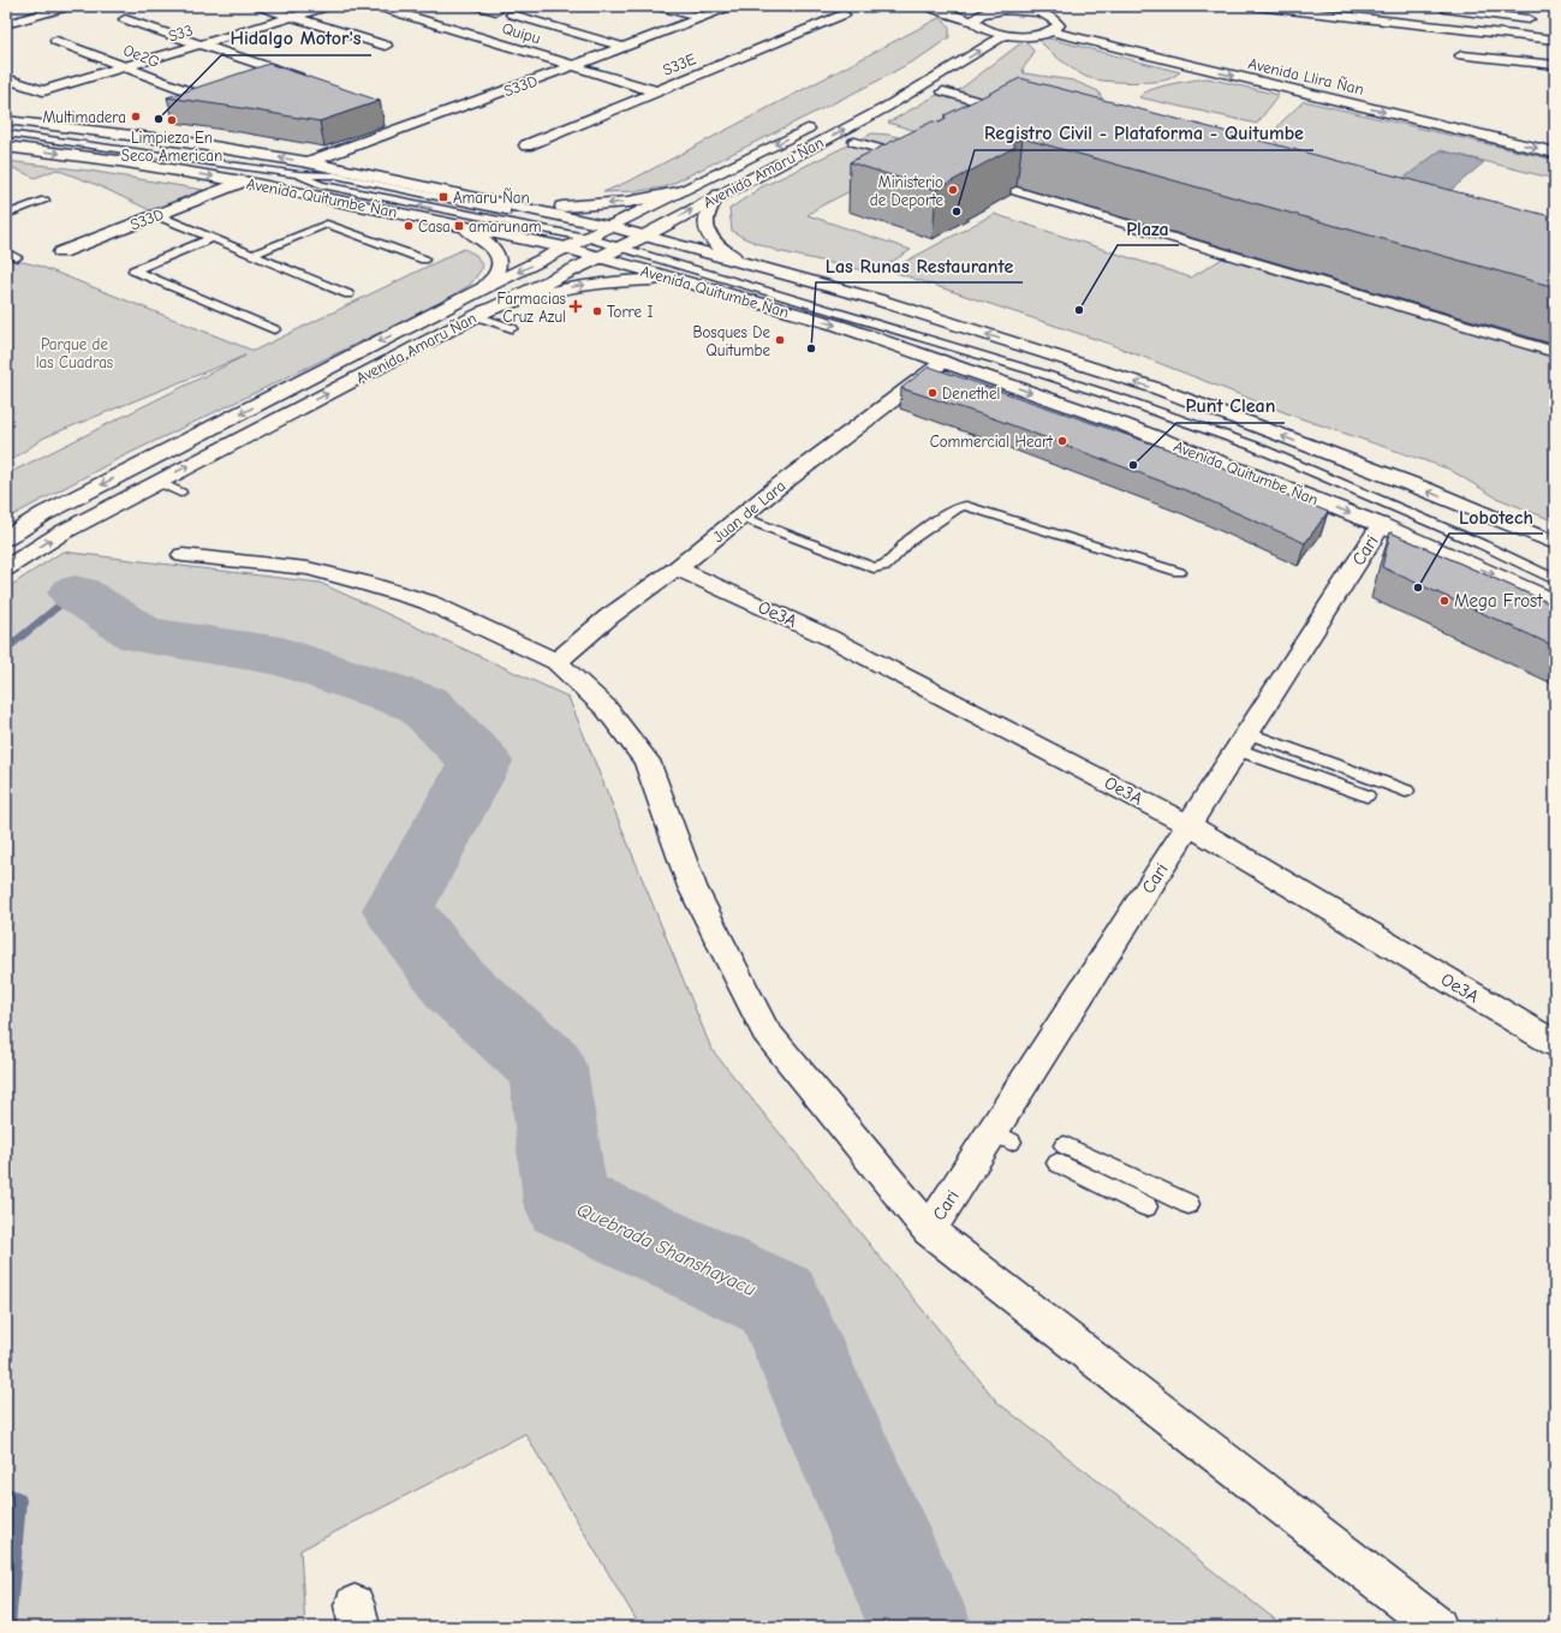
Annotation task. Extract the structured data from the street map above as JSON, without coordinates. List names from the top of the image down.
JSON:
{
  "streets": {
    "street": [
      "S33",
      "Quipu",
      "Oe2G",
      "S33E",
      "Avenida Llira Ñan",
      "S33D",
      "Avenida Amaru Ñan",
      "Avenida Quitumbe Ñan",
      "Juan de Lara",
      "Cari",
      "Oe3A"
    ]
  },
  "crossings": [
    ["S33", "Oe2G"],
    ["Quipu", "S33E"],
    ["Quipu", "S33D"],
    ["S33D", "Avenida Quitumbe Ñan"],
    ["Avenida Amaru Ñan", "Avenida Quitumbe Ñan"],
    ["Avenida Quitumbe Ñan", "Juan de Lara"],
    ["Avenida Quitumbe Ñan", "Cari"],
    ["Juan de Lara", "Oe3A"],
    ["Cari", "Oe3A"]
  ],
  "water": ["Quebrada Shanshayacu"],
  "parks": ["Parque de las Cuadras"],
  "places": {
    "other": [
      "Multimadera",
      "Hidalgo Motor's",
      "Limpieza En Seco American",
      "Ministerio de Deporte",
      "Registro Civil - Plataforma - Quitumbe",
      "Casa",
      "Plaza",
      "Torre I",
      "Bosques De Quitumbe",
      "Las Runas Restaurante",
      "Denethel",
      "Commercial Heart",
      "Punt Clean",
      "Lobotech",
      "Mega Frost"
    ],
    "transit": ["Amaru Ñan", "amarunam"],
    "health": ["Farmacias Cruz Azul"]
  }
}
